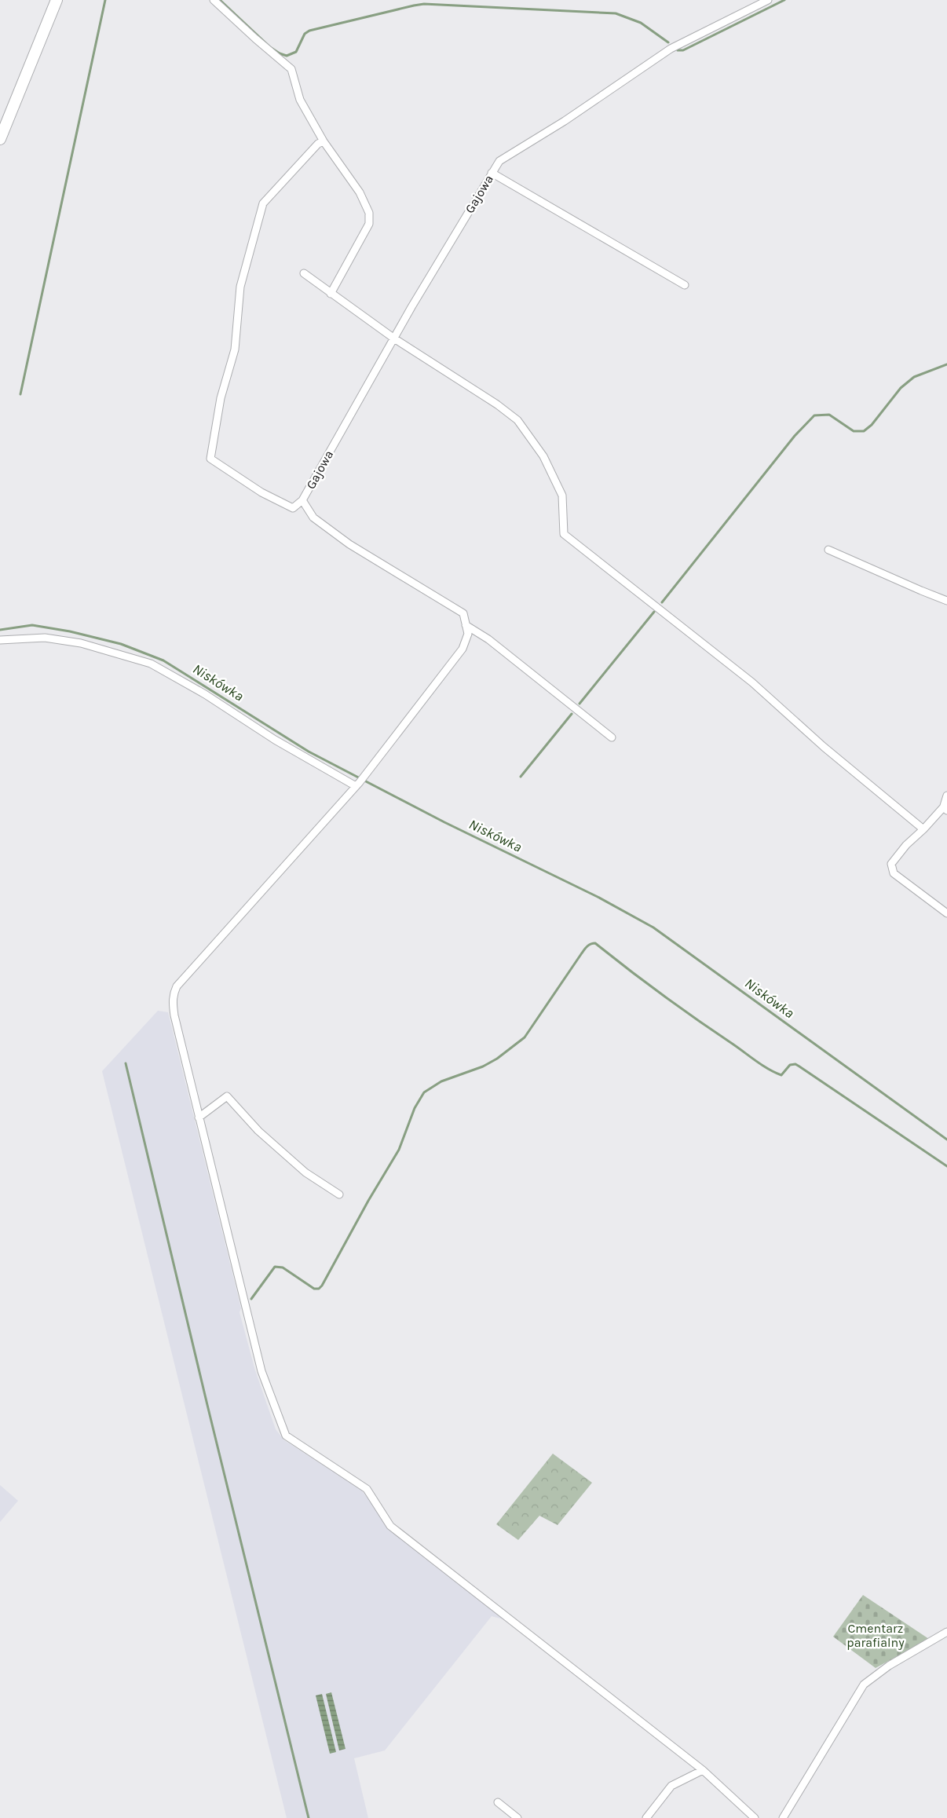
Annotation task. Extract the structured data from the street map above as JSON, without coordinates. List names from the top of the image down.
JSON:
{
  "streets": {
    "street": ["Gajowa"]
  },
  "water": ["Niskówka"],
  "parks": ["Cmentarz parafialny"]
}
